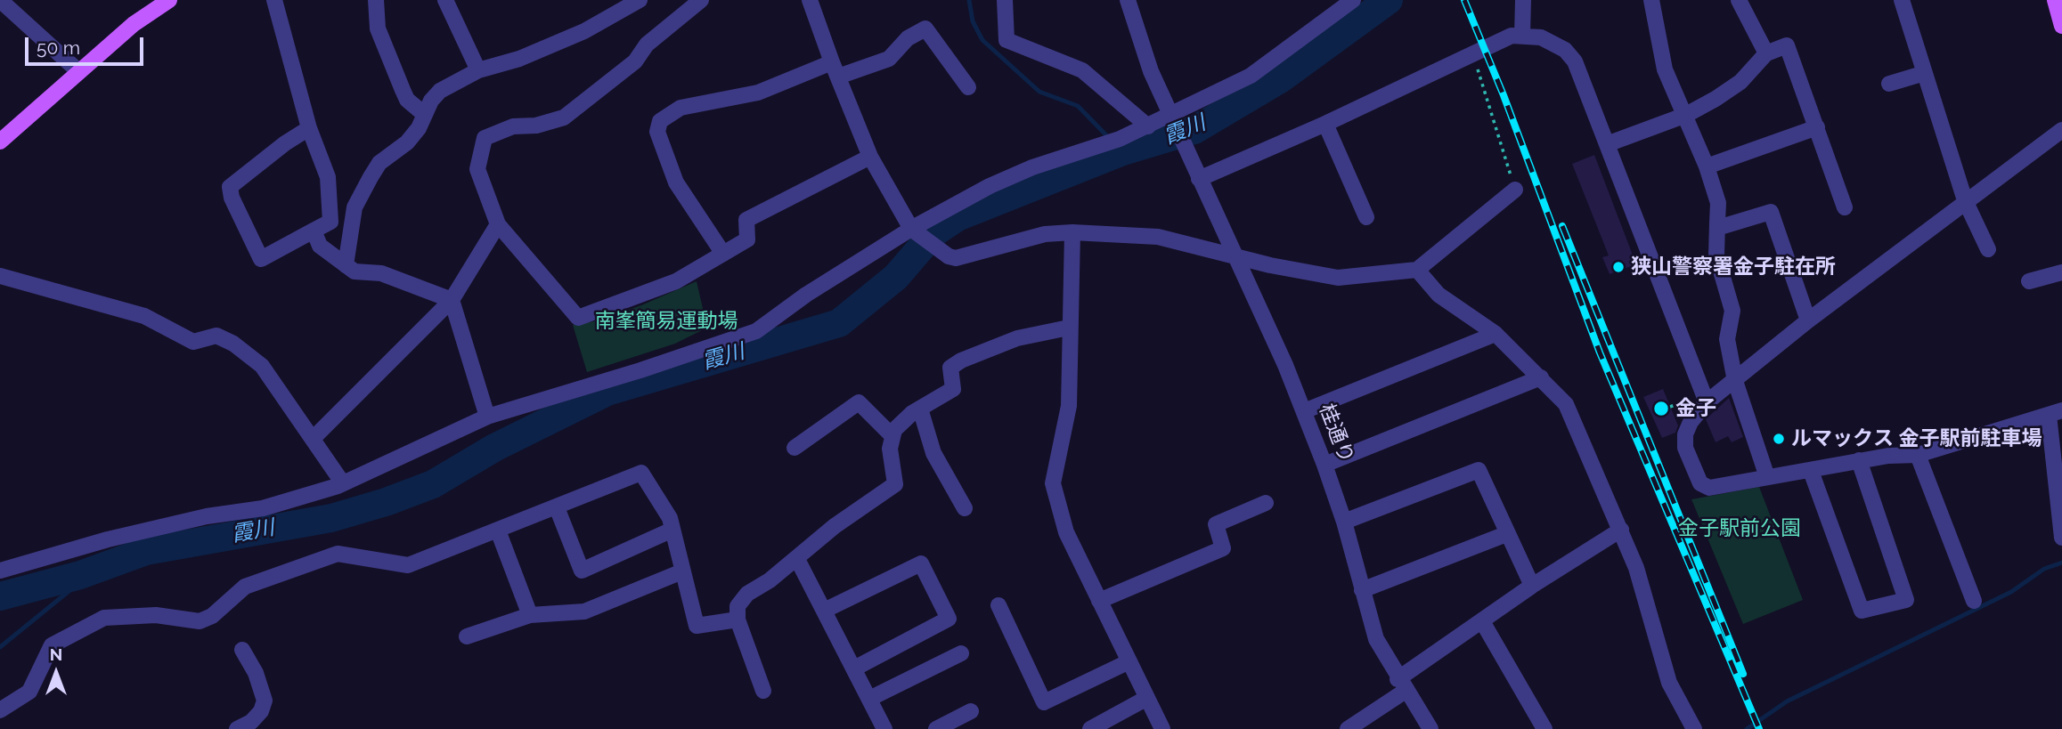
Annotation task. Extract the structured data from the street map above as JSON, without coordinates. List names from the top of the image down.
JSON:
{
  "streets": {
    "street": ["桂通り"]
  },
  "water": ["霞川"],
  "parks": ["南峯簡易運動場", "金子駅前公園"],
  "places": ["狭山警察署金子駐在所", "金子", "ルマックス 金子駅前駐車場"],
  "scale_bar": "50 m",
  "north": "top"
}
